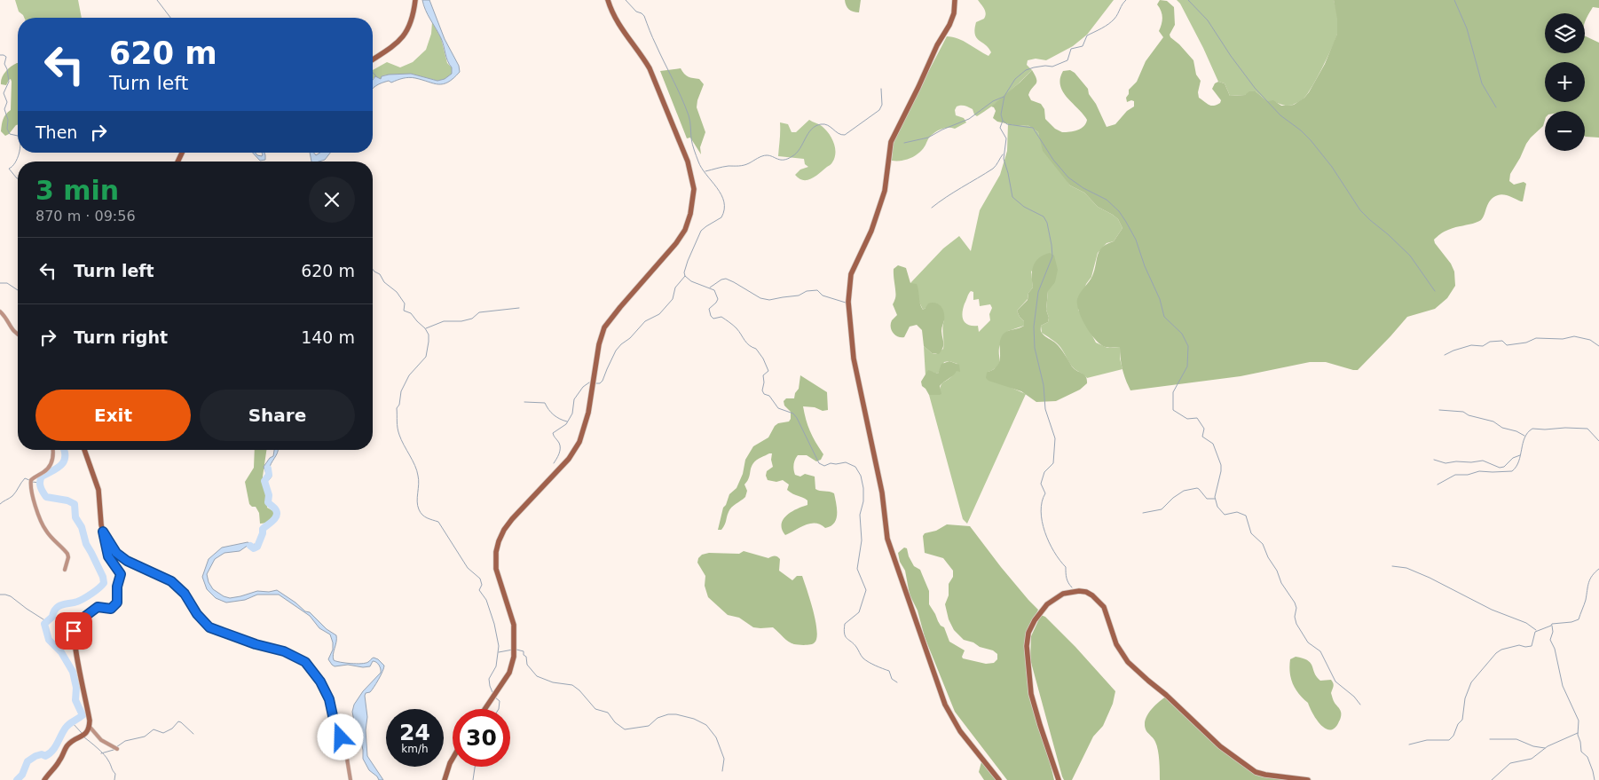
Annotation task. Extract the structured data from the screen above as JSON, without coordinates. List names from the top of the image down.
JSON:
{
  "page": {
    "map_buttons": ["+", "−"],
    "turn": ["620 m", "Turn left"],
    "then": "Then",
    "heading": ["3 min", "870 m · 09:56"],
    "list": [
      {
        "name": "Turn left",
        "value": "620 m"
      },
      {
        "name": "Turn right",
        "value": "140 m"
      }
    ],
    "buttons": ["Exit", "Share"],
    "speed": "24 km/h",
    "limit": "30"
  }
}
